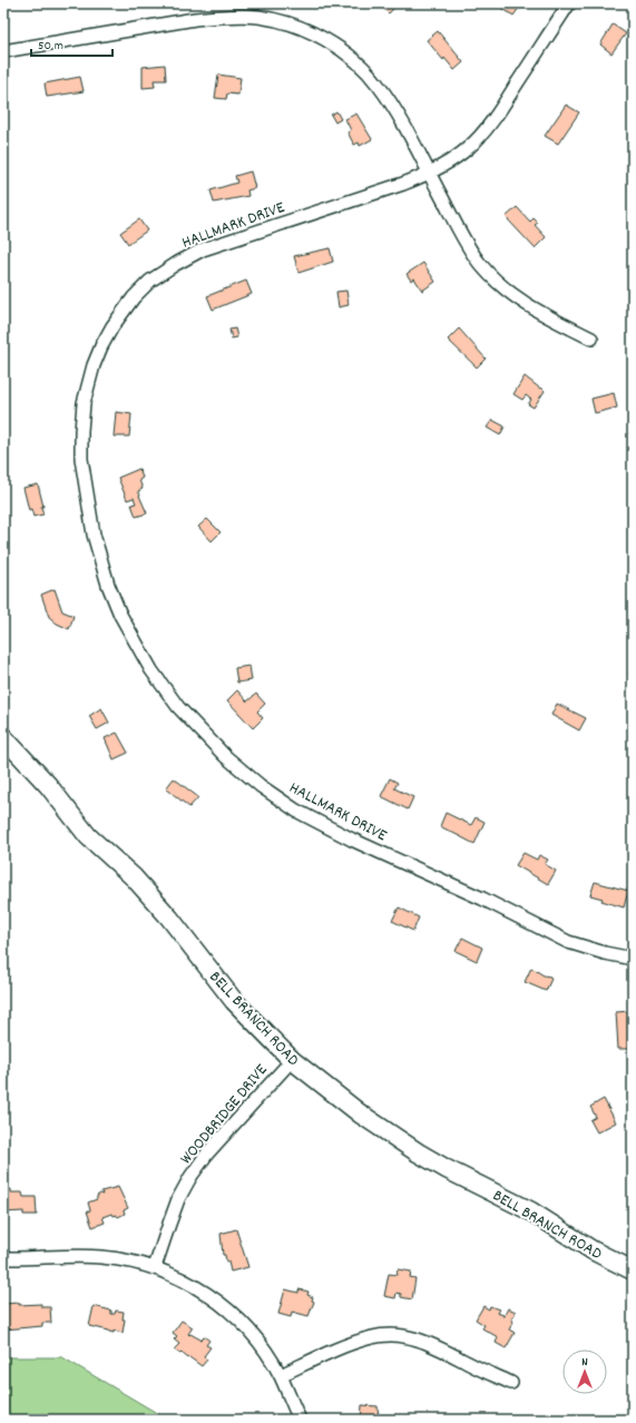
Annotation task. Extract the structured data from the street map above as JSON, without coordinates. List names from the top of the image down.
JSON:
{
  "streets": {
    "street": ["HALLMARK DRIVE", "BELL BRANCH ROAD", "WOODBRIDGE DRIVE"]
  },
  "crossings": [
    ["BELL BRANCH ROAD", "WOODBRIDGE DRIVE"]
  ],
  "scale_bar": "50 m",
  "north": "top"
}
